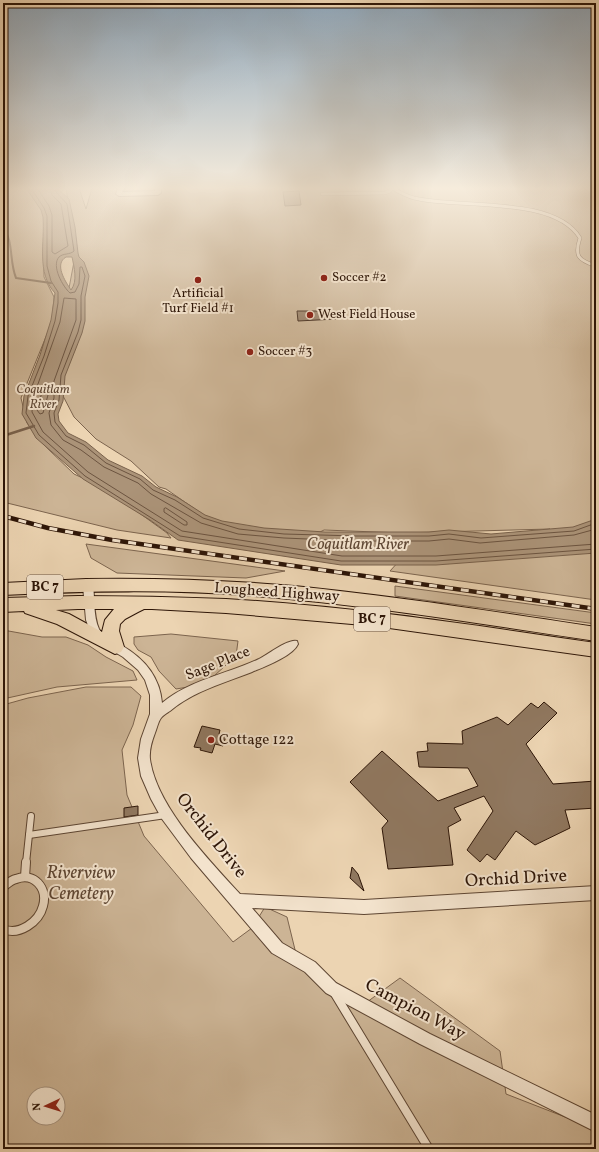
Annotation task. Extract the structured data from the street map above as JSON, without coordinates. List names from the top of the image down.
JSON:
{
  "streets": {
    "main road": ["BC 7", "Lougheed Highway"],
    "street": ["Sage Place", "Orchid Drive", "Campion Way"]
  },
  "crossings": [
    ["Lougheed Highway", "Orchid Drive"],
    ["Sage Place", "Orchid Drive"],
    ["Orchid Drive", "Campion Way"]
  ],
  "water": ["Coquitlam River"],
  "parks": ["Riverview Cemetery"],
  "places": [
    "Soccer #2",
    "Artificial Turf Field #1",
    "West Field House",
    "Soccer #3",
    "Cottage 122"
  ],
  "north": "left"
}
